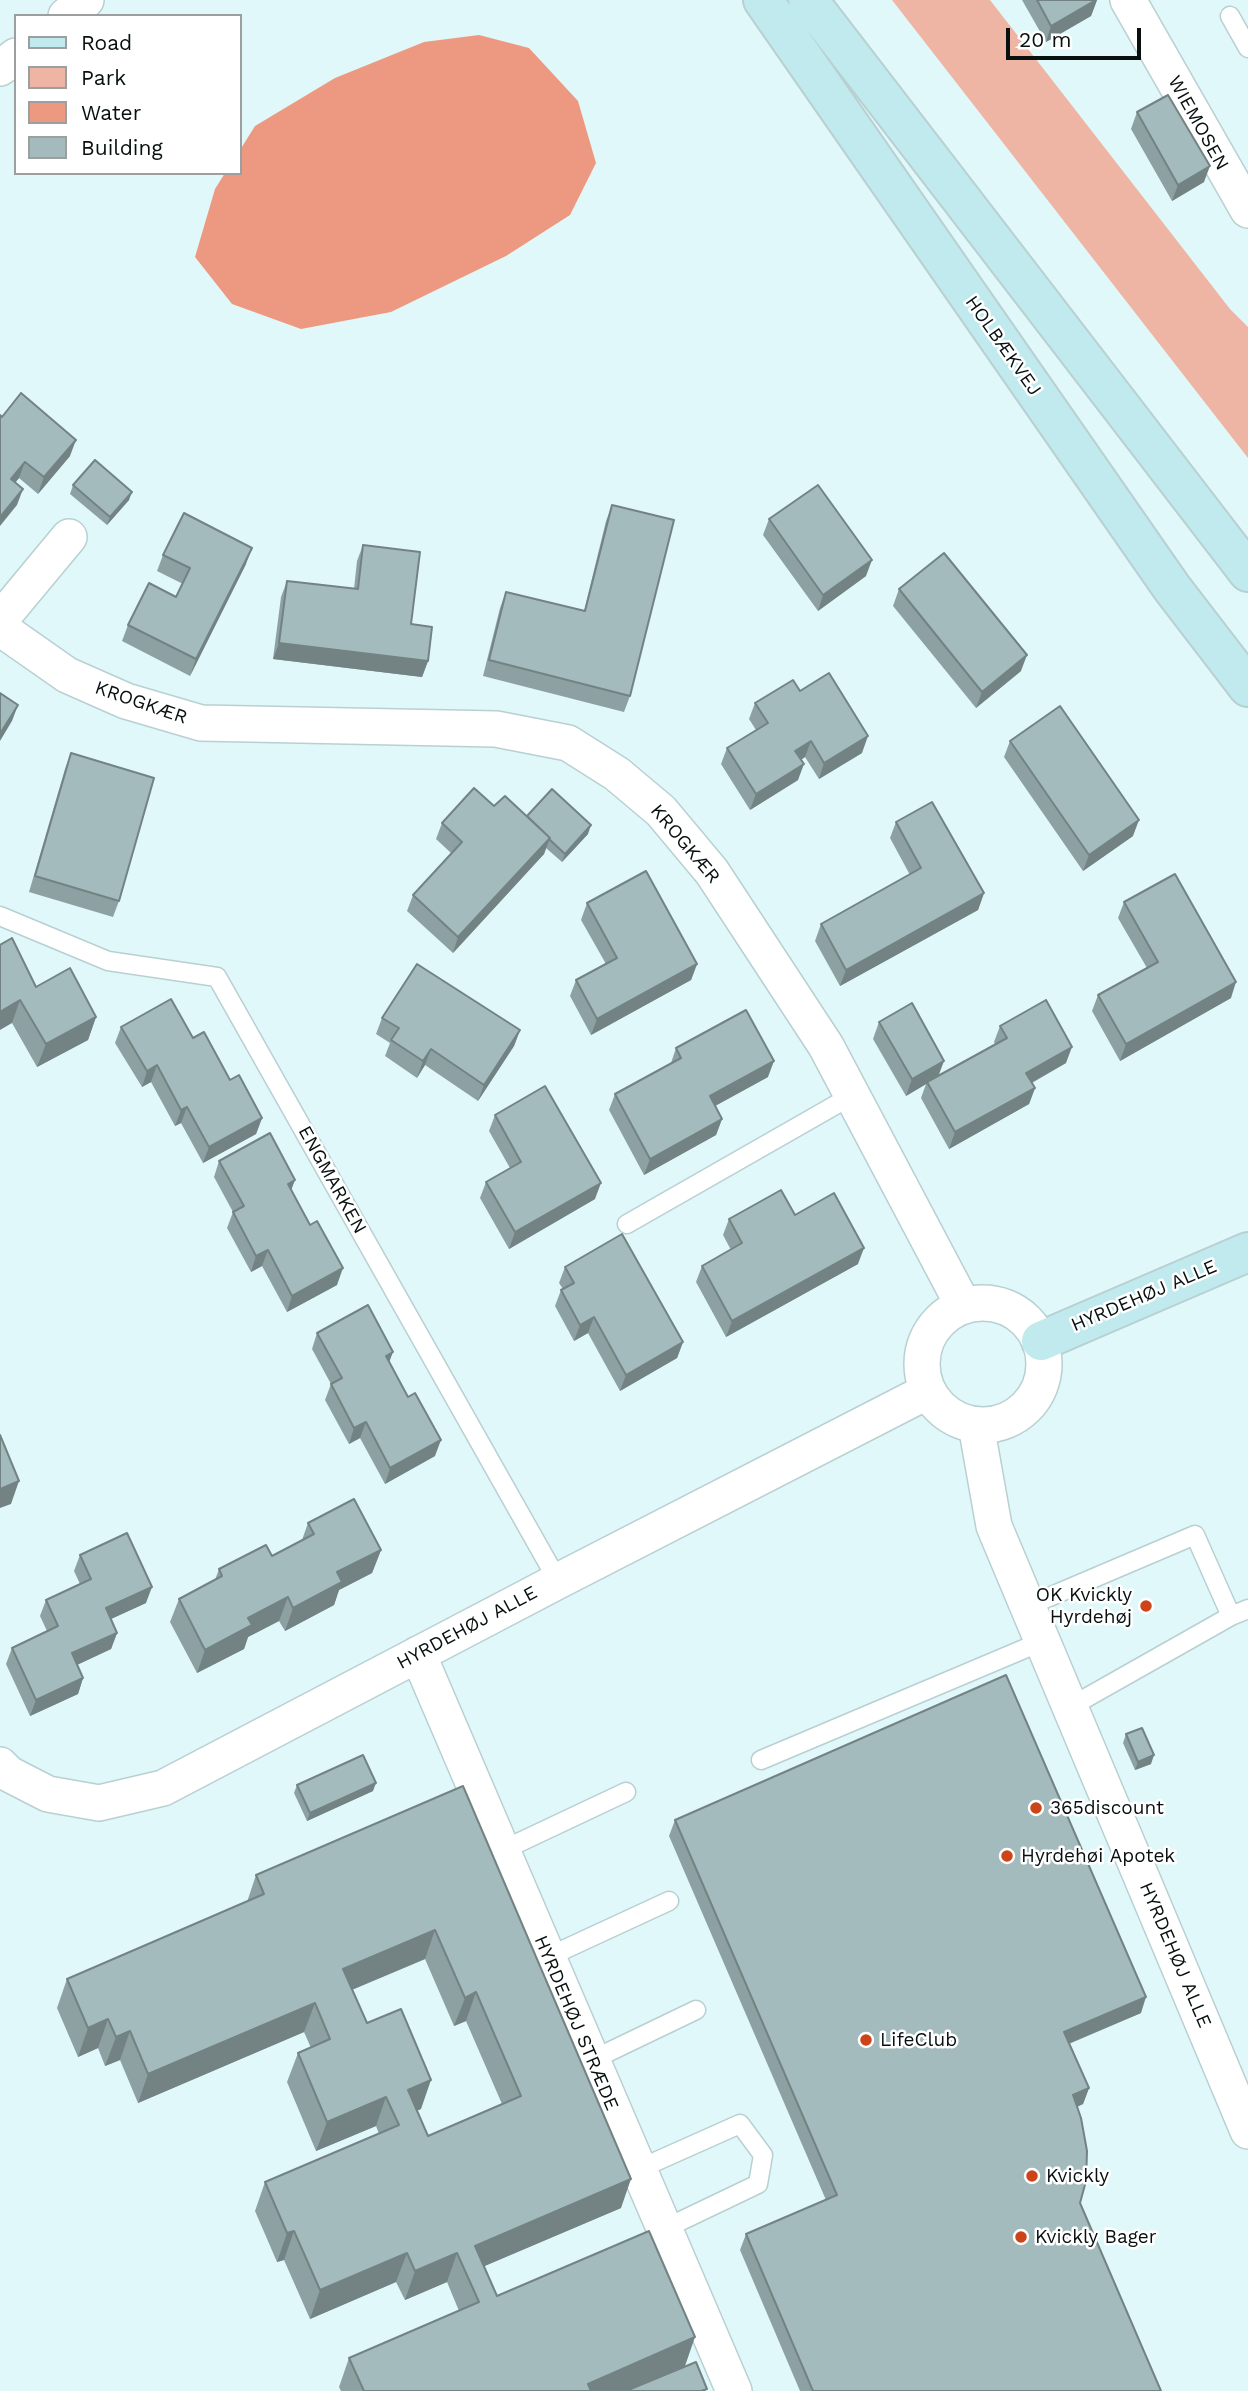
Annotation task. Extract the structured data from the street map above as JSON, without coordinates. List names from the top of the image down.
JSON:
{
  "streets": {
    "street": [
      "WIEMOSEN",
      "HOLBÆKVEJ",
      "KROGKÆR",
      "HYRDEHØJ ALLE",
      "HYRDEHØJ STRÆDE"
    ],
    "lane": ["ENGMARKEN"]
  },
  "crossings": [
    ["KROGKÆR", "HYRDEHØJ ALLE"],
    ["ENGMARKEN", "HYRDEHØJ ALLE"],
    ["HYRDEHØJ ALLE", "HYRDEHØJ STRÆDE"]
  ],
  "places": [
    "OK Kvickly Hyrdehøj",
    "365discount",
    "Hyrdehøi Apotek",
    "LifeClub",
    "Kvickly",
    "Kvickly Bager"
  ],
  "legend": [
    "Road",
    "Park",
    "Water",
    "Building"
  ],
  "scale_bar": "20 m"
}
